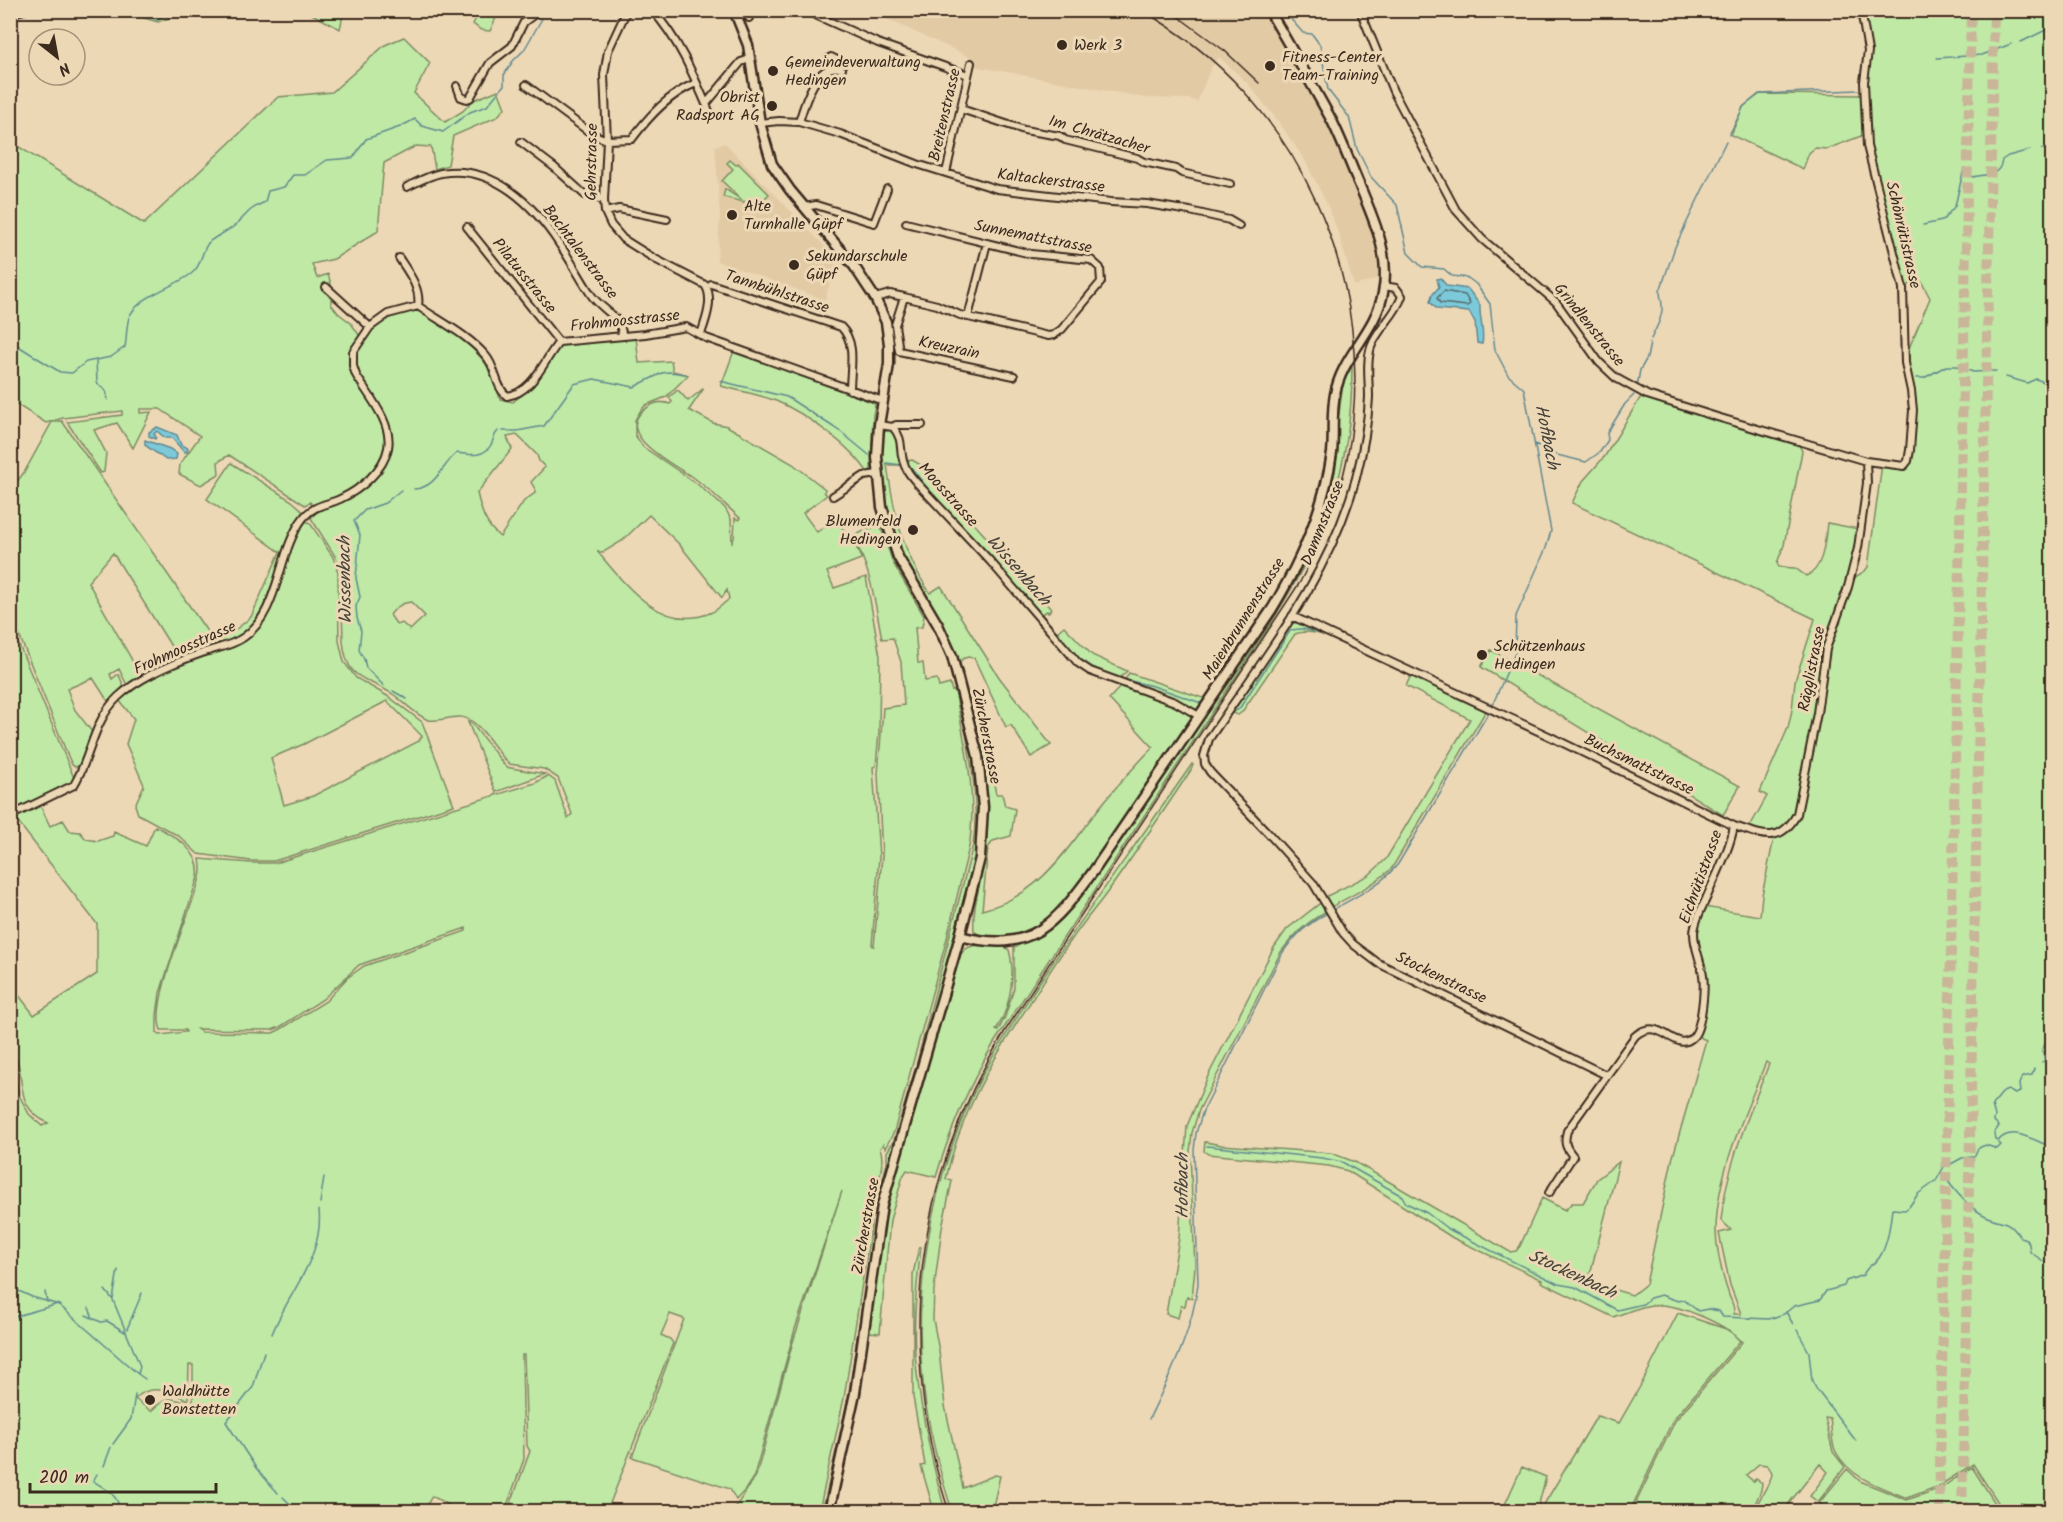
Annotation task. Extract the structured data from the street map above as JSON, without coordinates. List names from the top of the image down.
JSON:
{
  "streets": {
    "main road": ["Maienbrunnenstrasse", "Zürcherstrasse"],
    "street": [
      "Breitenstrasse",
      "Im Chrätzacher",
      "Gehrstrasse",
      "Kaltackerstrasse",
      "Schönrütistrasse",
      "Sunnemattstrasse",
      "Bachtalenstrasse",
      "Pilatusstrasse",
      "Tannbühlstrasse",
      "Frohmoosstrasse",
      "Grindlenstrasse",
      "Kreuzrain",
      "Moosstrasse",
      "Dammstrasse",
      "Rägglistrasse",
      "Buchsmattstrasse",
      "Eichrütistrasse",
      "Stockenstrasse"
    ]
  },
  "crossings": [
    ["Breitenstrasse", "Im Chrätzacher"],
    ["Breitenstrasse", "Kaltackerstrasse"],
    ["Gehrstrasse", "Frohmoosstrasse"],
    ["Kaltackerstrasse", "Zürcherstrasse"],
    ["Schönrütistrasse", "Grindlenstrasse"],
    ["Sunnemattstrasse", "Kreuzrain"],
    ["Sunnemattstrasse", "Zürcherstrasse"],
    ["Bachtalenstrasse", "Frohmoosstrasse"],
    ["Pilatusstrasse", "Frohmoosstrasse"],
    ["Tannbühlstrasse", "Frohmoosstrasse"],
    ["Frohmoosstrasse", "Zürcherstrasse"],
    ["Grindlenstrasse", "Rägglistrasse"],
    ["Moosstrasse", "Maienbrunnenstrasse"],
    ["Dammstrasse", "Maienbrunnenstrasse"],
    ["Dammstrasse", "Buchsmattstrasse"],
    ["Dammstrasse", "Stockenstrasse"],
    ["Maienbrunnenstrasse", "Zürcherstrasse"],
    ["Rägglistrasse", "Buchsmattstrasse"],
    ["Buchsmattstrasse", "Eichrütistrasse"],
    ["Eichrütistrasse", "Stockenstrasse"]
  ],
  "water": ["Hofibach", "Wissenbach", "Stockenbach"],
  "places": [
    "Werk 3",
    "Fitness-Center Team-Training",
    "Gemeindeverwaltung Hedingen",
    "Obrist Radsport AG",
    "Alte Turnhalle Güpf",
    "Sekundarschule Güpf",
    "Blumenfeld Hedingen",
    "Schützenhaus Hedingen",
    "Waldhütte Bonstetten"
  ],
  "scale_bar": "200 m",
  "north": "bottom right"
}
